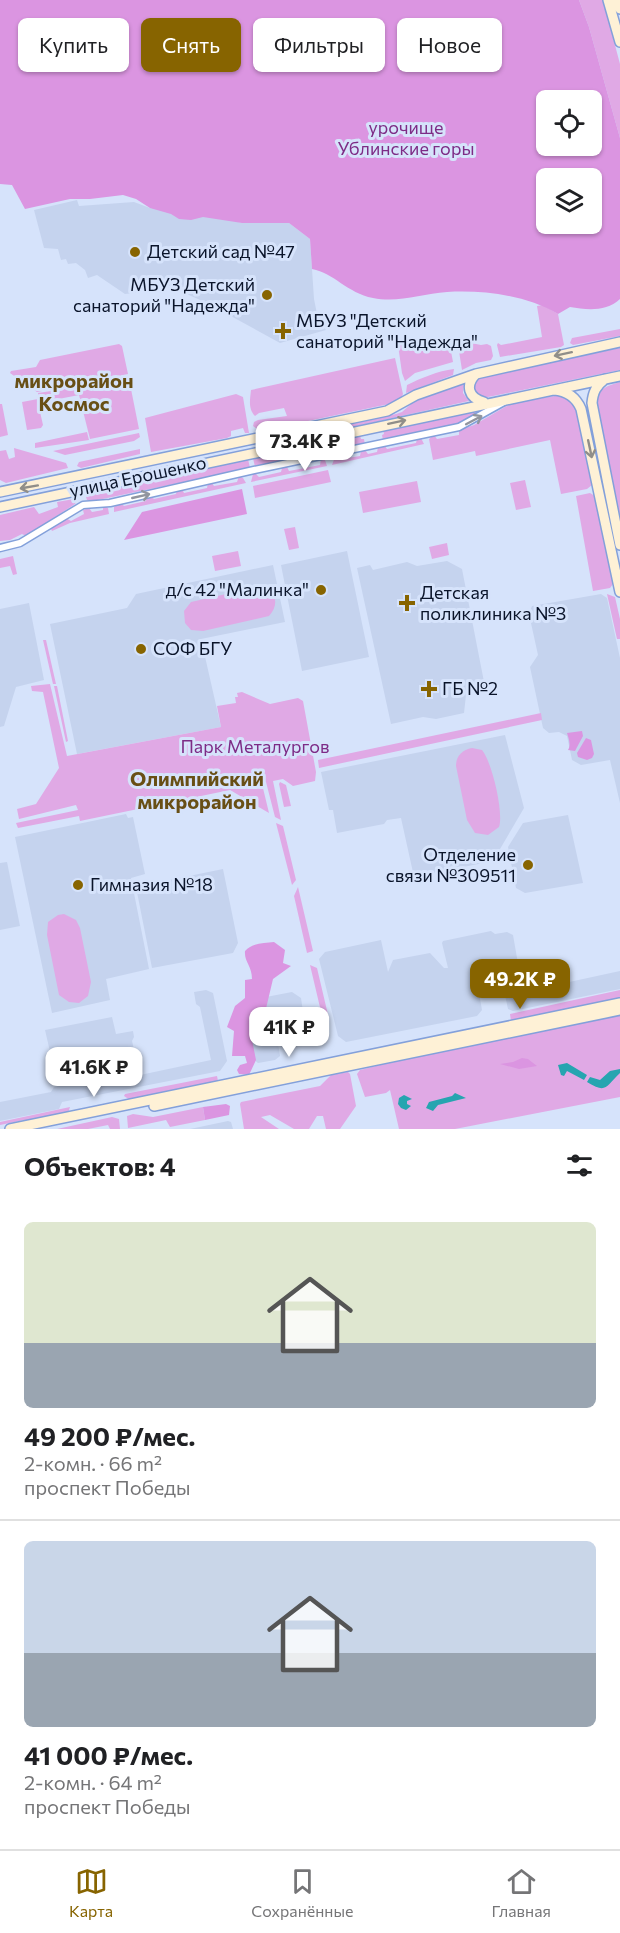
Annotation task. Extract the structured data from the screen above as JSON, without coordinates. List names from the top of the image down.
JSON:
{
  "streets": {
    "main road": ["улица Ерошенко"]
  },
  "districts": ["микрорайон Космос", "Олимпийский микрорайон"],
  "parks": ["урочище Ублинские горы", "Парк Металургов"],
  "places": {
    "other": [
      "Детский сад №47",
      "МБУЗ Детский санаторий \"Надежда\"",
      "д/с 42 \"Малинка\"",
      "СОФ БГУ",
      "Отделение связи №309511",
      "Гимназия №18"
    ],
    "health": ["МБУЗ \"Детский санаторий \"Надежда\"", "Детская поликлиника №3", "ГБ №2"]
  },
  "page": {
    "chip": [
      "Купить",
      "Снять",
      "Фильтры",
      "Новое"
    ],
    "price": [
      "73.4K ₽",
      "49.2K ₽",
      "41K ₽",
      "41.6K ₽"
    ],
    "heading": "Объектов: 4",
    "list": [
      {
        "name": "49 200 ₽/мес.",
        "note": "2-комн. · 66 m² · проспект Победы"
      },
      {
        "name": "41 000 ₽/мес.",
        "note": "2-комн. · 64 m² · проспект Победы"
      }
    ],
    "tabs": ["Карта", "Сохранённые", "Главная"]
  }
}
